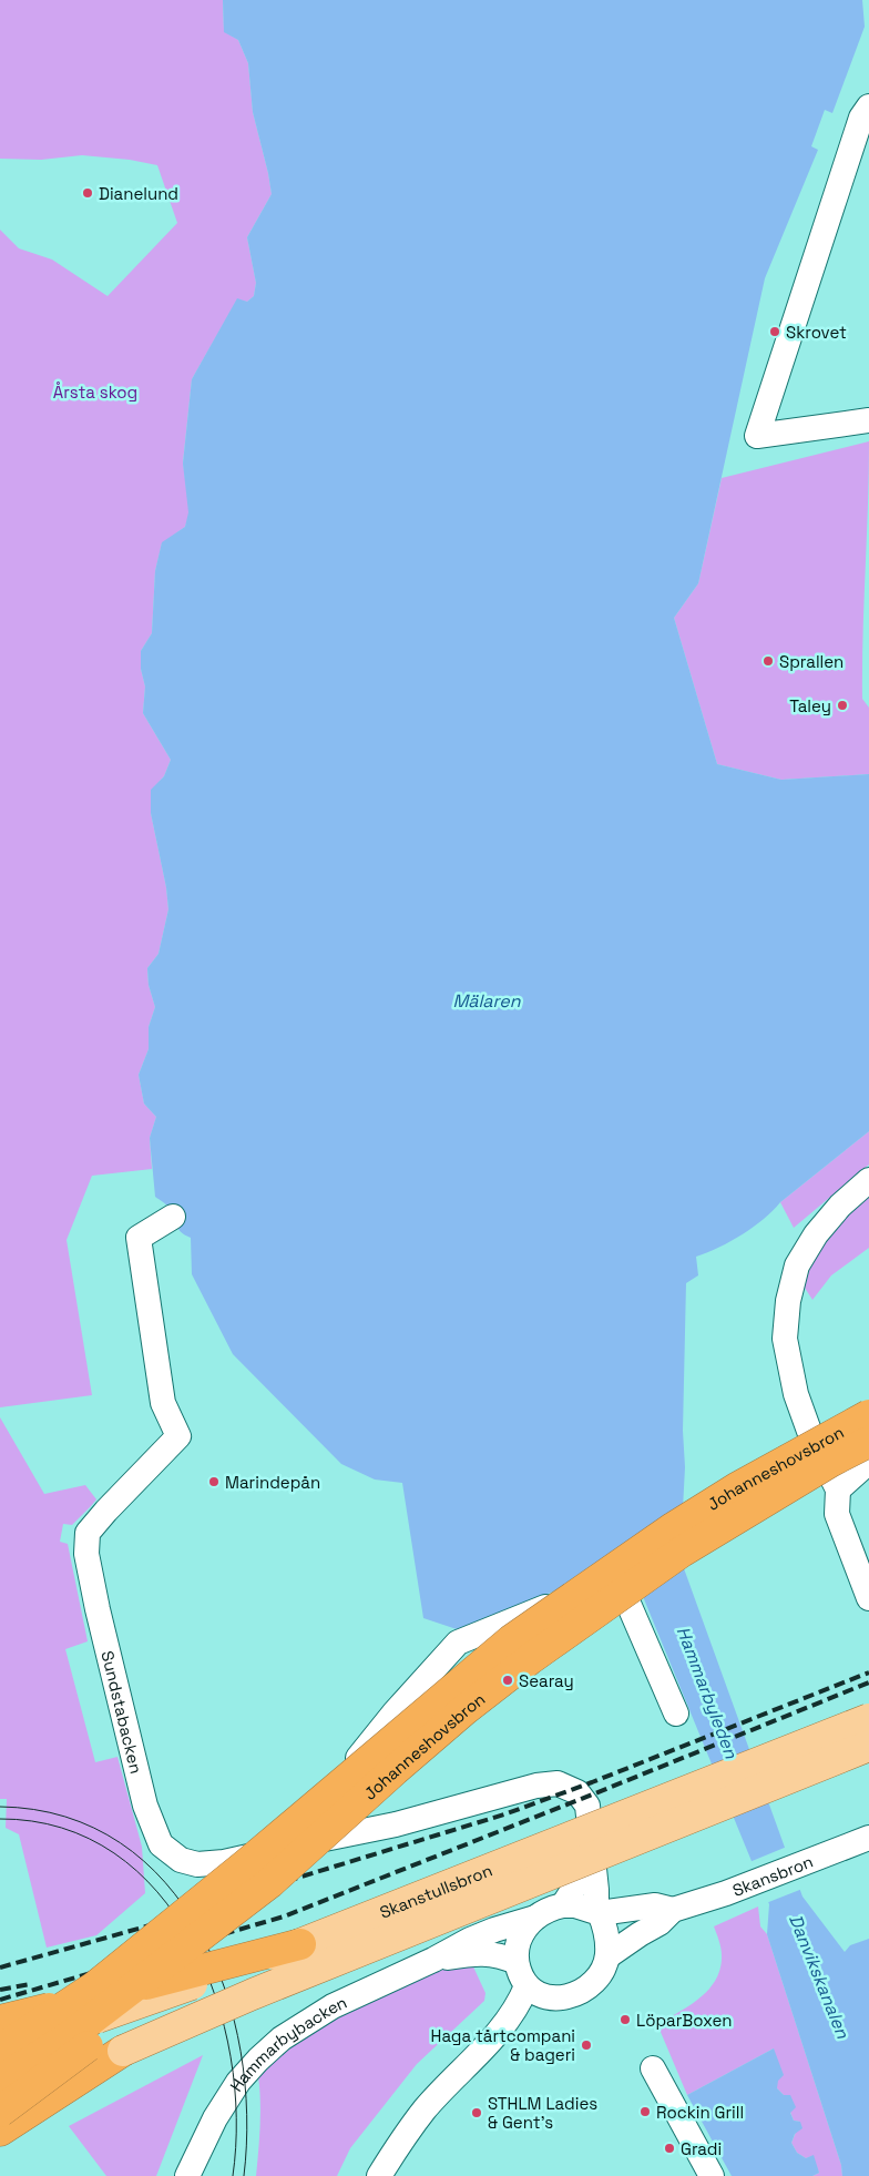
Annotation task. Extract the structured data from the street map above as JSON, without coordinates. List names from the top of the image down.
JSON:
{
  "streets": {
    "highway": ["Johanneshovsbron"],
    "main road": ["Skanstullsbron"],
    "street": ["Sundstabacken", "Skansbron", "Hammarbybacken"]
  },
  "crossings": [
    ["Johanneshovsbron", "Skanstullsbron"],
    ["Sundstabacken", "Skansbron"],
    ["Sundstabacken", "Hammarbybacken"],
    ["Skansbron", "Hammarbybacken"]
  ],
  "water": ["Mälaren", "Hammarbyleden", "Danvikskanalen"],
  "parks": ["Årsta skog"],
  "places": [
    "Dianelund",
    "Skrovet",
    "Sprallen",
    "Taley",
    "Marindepån",
    "Searay",
    "LöparBoxen",
    "Haga tårtcompani & bageri",
    "Rockin Grill",
    "STHLM Ladies & Gent’s",
    "Gradi"
  ]
}
